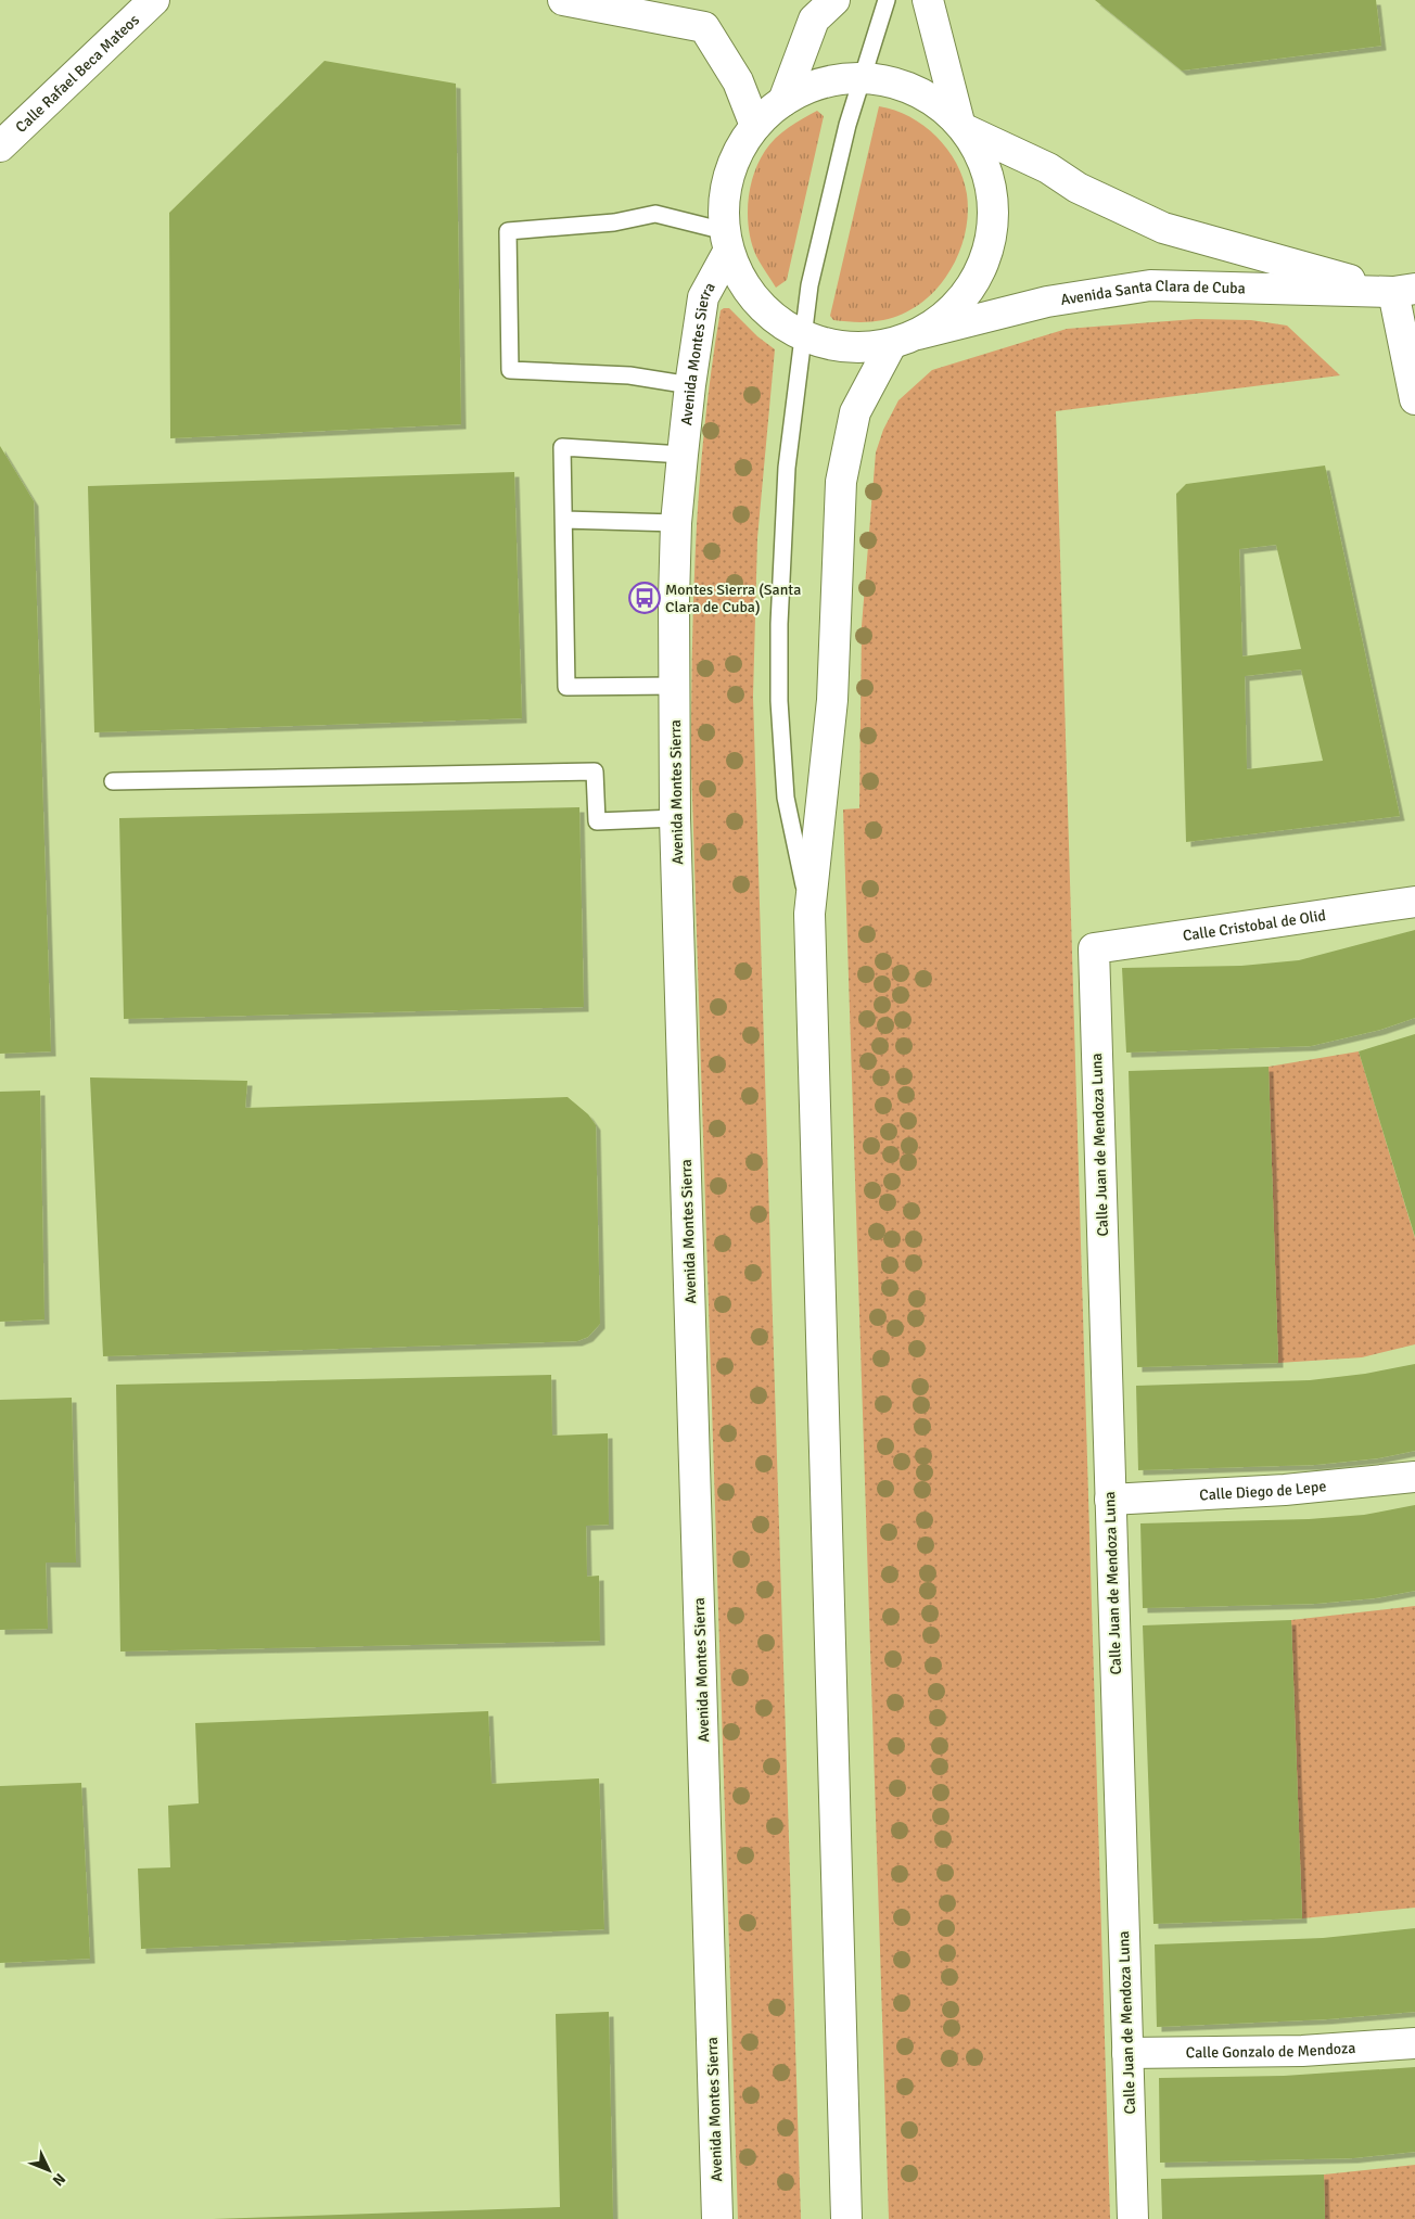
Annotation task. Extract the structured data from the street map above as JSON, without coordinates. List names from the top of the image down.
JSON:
{
  "streets": {
    "main road": [
      "Calle Rafael Beca Mateos",
      "Avenida Santa Clara de Cuba",
      "Avenida Montes Sierra",
      "Calle Cristobal de Olid",
      "Calle Juan de Mendoza Luna",
      "Calle Diego de Lepe",
      "Calle Gonzalo de Mendoza"
    ]
  },
  "crossings": [
    ["Calle Cristobal de Olid", "Calle Juan de Mendoza Luna"],
    ["Calle Juan de Mendoza Luna", "Calle Diego de Lepe"],
    ["Calle Juan de Mendoza Luna", "Calle Gonzalo de Mendoza"]
  ],
  "places": {
    "bus stop": ["Montes Sierra (Santa Clara de Cuba)"]
  },
  "north": "bottom right"
}
